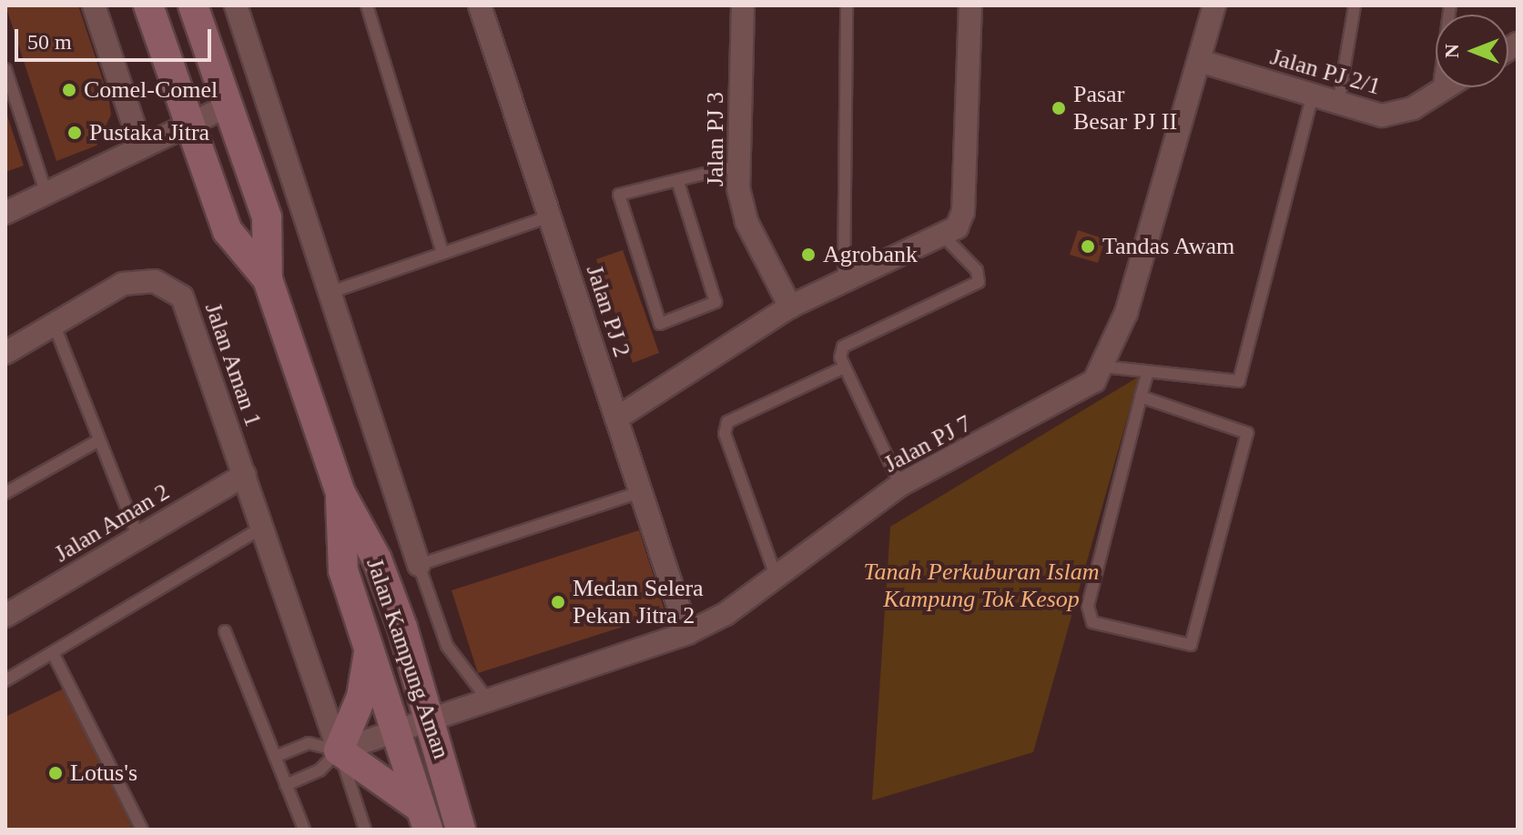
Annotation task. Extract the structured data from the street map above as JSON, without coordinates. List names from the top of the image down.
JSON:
{
  "streets": {
    "street": [
      "Jalan PJ 2/1",
      "Jalan PJ 3",
      "Jalan PJ 2",
      "Jalan Aman 1",
      "Jalan PJ 7",
      "Jalan Aman 2",
      "Jalan Kampung Aman"
    ]
  },
  "crossings": [
    ["Jalan PJ 2/1", "Jalan PJ 7"],
    ["Jalan PJ 2", "Jalan PJ 7"],
    ["Jalan Aman 1", "Jalan PJ 7"],
    ["Jalan Aman 1", "Jalan Aman 2"],
    ["Jalan PJ 7", "Jalan Kampung Aman"]
  ],
  "parks": ["Tanah Perkuburan Islam Kampung Tok Kesop"],
  "places": [
    "Comel-Comel",
    "Pasar Besar PJ II",
    "Pustaka Jitra",
    "Tandas Awam",
    "Agrobank",
    "Medan Selera Pekan Jitra 2",
    "Lotus's"
  ],
  "scale_bar": "50 m",
  "north": "left"
}
